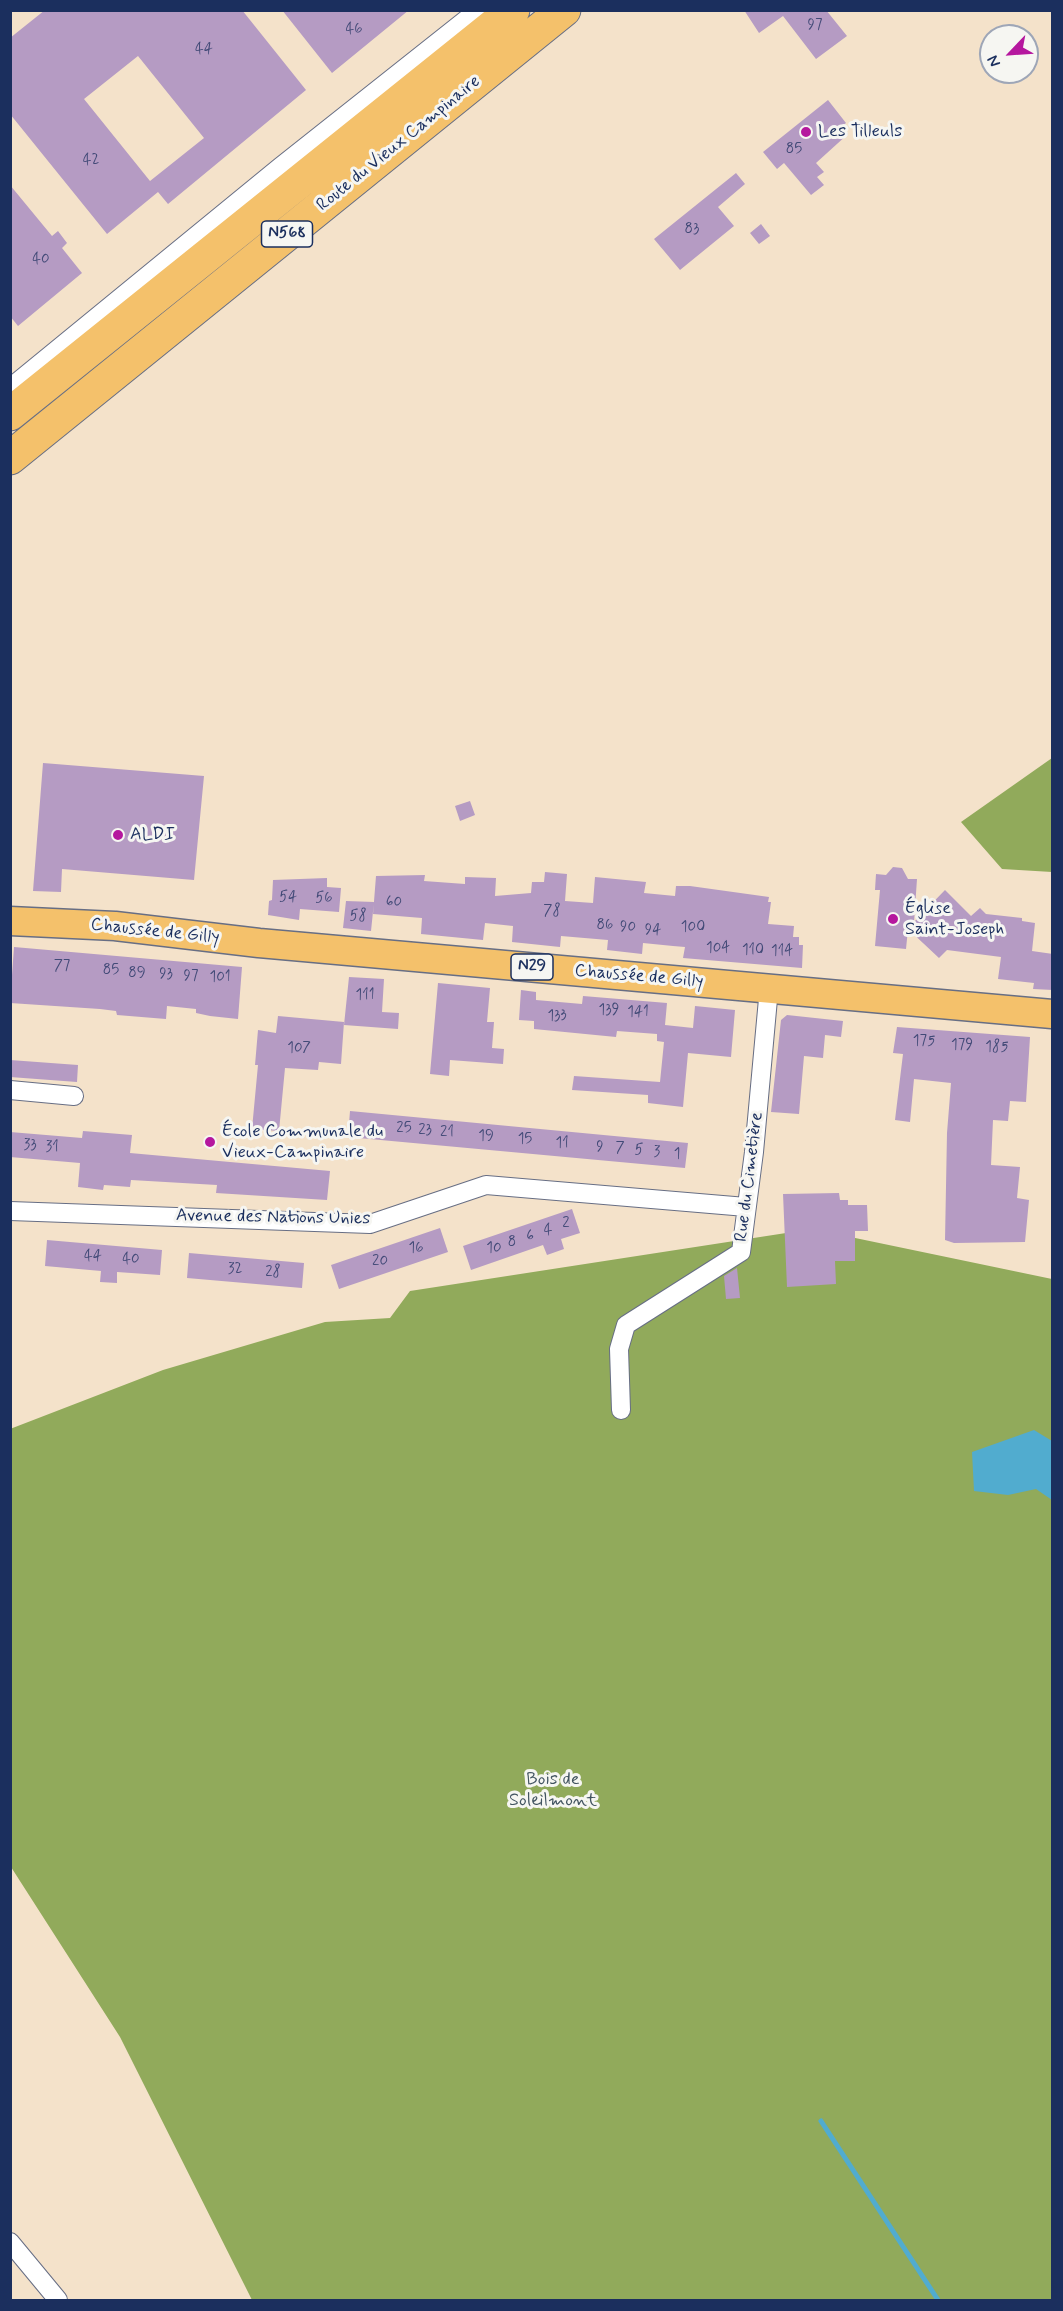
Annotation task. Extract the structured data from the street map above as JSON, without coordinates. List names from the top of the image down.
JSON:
{
  "streets": {
    "highway": ["Route du Vieux Campinaire", "N568"],
    "main road": ["Chaussée de Gilly", "N29"],
    "street": ["Rue du Cimetière", "Avenue des Nations Unies"]
  },
  "crossings": [
    ["Chaussée de Gilly", "Rue du Cimetière"],
    ["Rue du Cimetière", "Avenue des Nations Unies"]
  ],
  "parks": ["Bois de Soleilmont"],
  "places": [
    "Les Tilleuls",
    "ALDI",
    "Église Saint-Joseph",
    "École Communale du Vieux-Campinaire"
  ],
  "house_numbers": [
    "97",
    "46",
    "44",
    "85",
    "42",
    "83",
    "40",
    "54",
    "56",
    "60",
    "78",
    "58",
    "86",
    "90",
    "100",
    "94",
    "104",
    "110",
    "114",
    "77",
    "85",
    "89",
    "93",
    "97",
    "101",
    "111",
    "139",
    "141",
    "133",
    "175",
    "179",
    "185",
    "107",
    "25",
    "23",
    "21",
    "19",
    "15",
    "11",
    "33",
    "31",
    "9",
    "7",
    "5",
    "3",
    "1",
    "2",
    "4",
    "6",
    "8",
    "16",
    "10",
    "44",
    "40",
    "20",
    "32",
    "28"
  ],
  "north": "bottom left"
}
